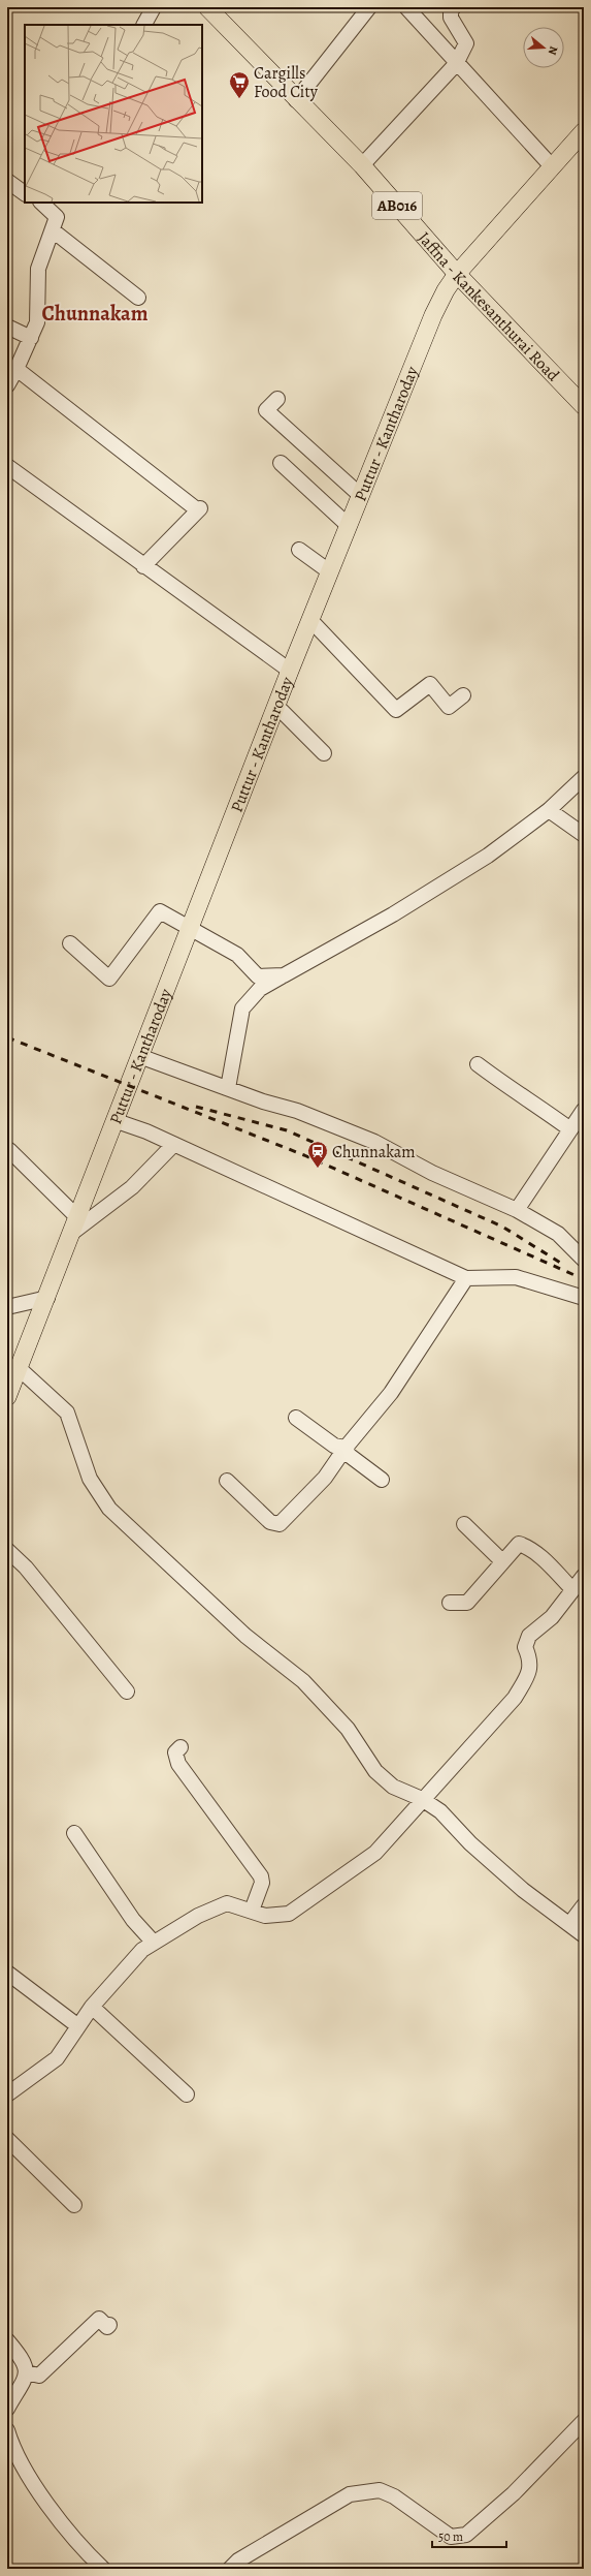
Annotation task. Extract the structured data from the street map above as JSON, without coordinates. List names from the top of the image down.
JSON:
{
  "streets": {
    "main road": ["AB016", "Jaffna - Kankesanthurai Road", "Puttur - Kantharoday"]
  },
  "crossings": [
    ["Jaffna - Kankesanthurai Road", "Puttur - Kantharoday"]
  ],
  "districts": ["Chunnakam"],
  "places": {
    "supermarket": ["Cargills Food City"],
    "station": ["Chunnakam"]
  },
  "scale_bar": "50 m",
  "north": "right"
}
